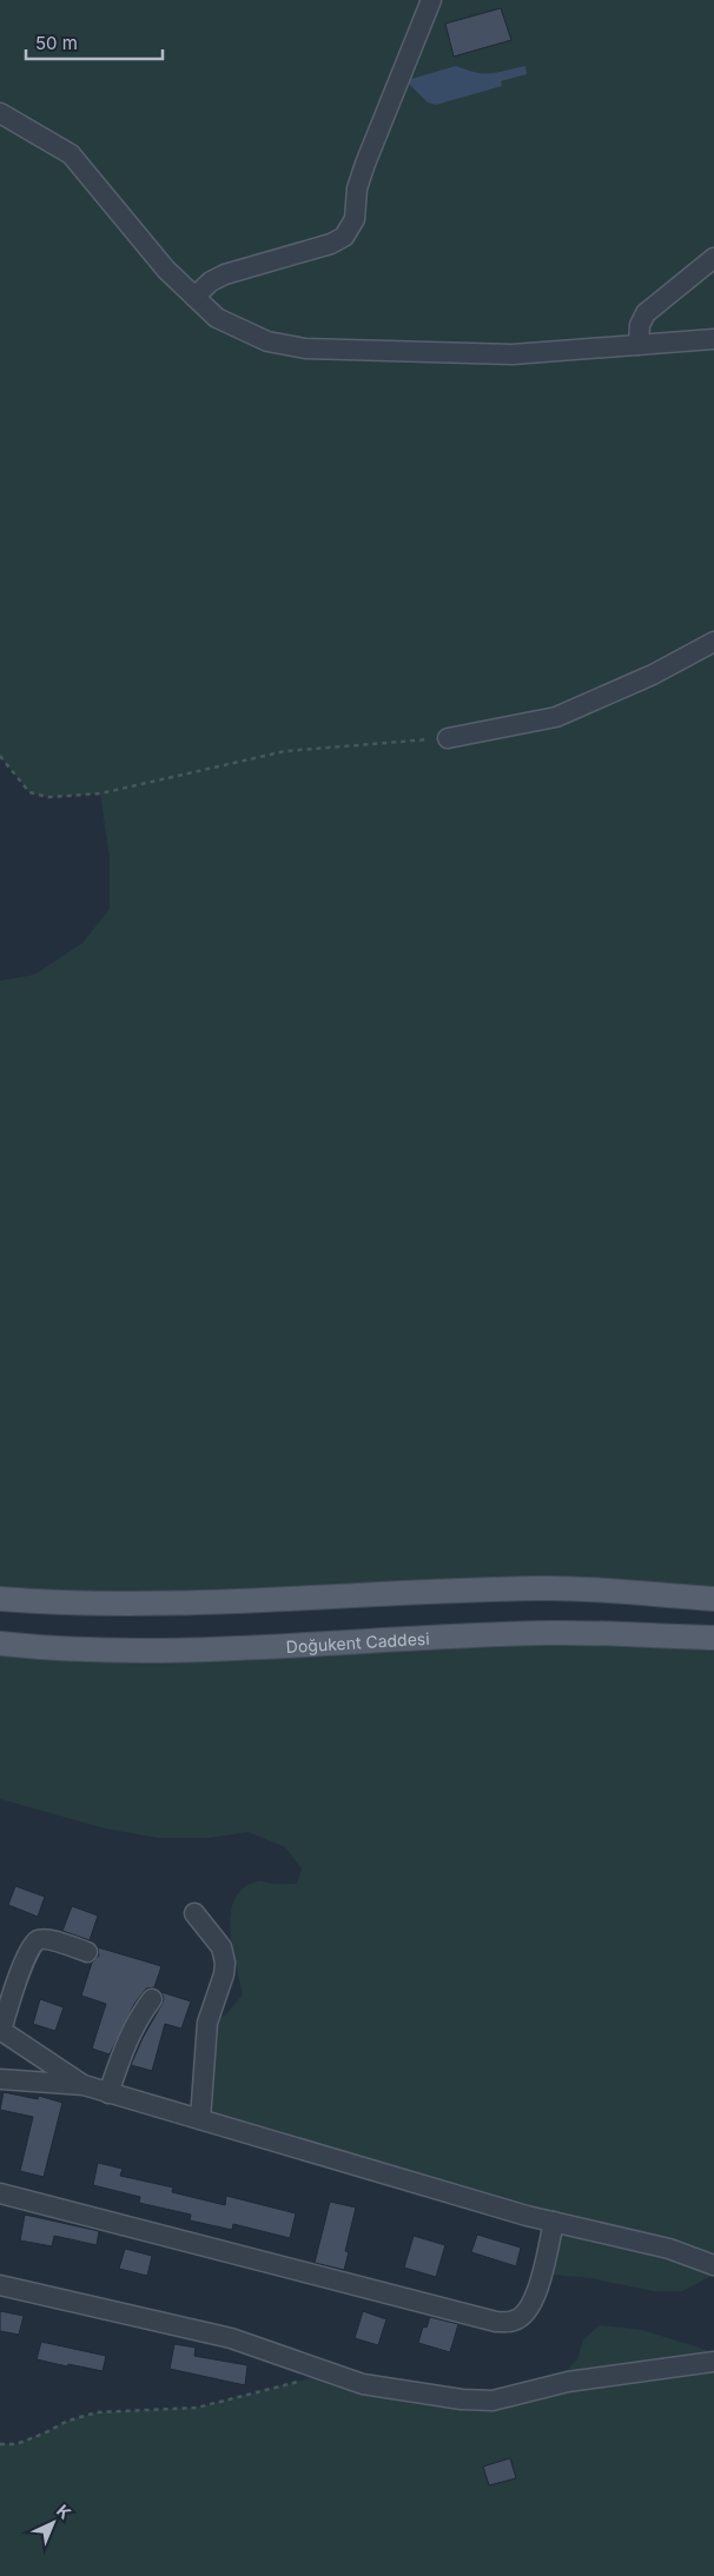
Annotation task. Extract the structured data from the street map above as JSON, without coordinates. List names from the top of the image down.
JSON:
{
  "streets": {
    "main road": ["Doğukent Caddesi"]
  },
  "scale_bar": "50 m",
  "north": "top right"
}
